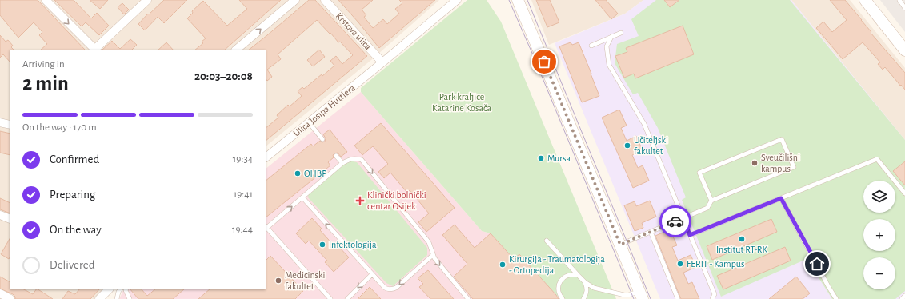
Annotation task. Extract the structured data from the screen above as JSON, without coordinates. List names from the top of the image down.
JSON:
{
  "streets": {
    "street": ["Krstova ulica", "Ulica Josipa Huttlera"]
  },
  "crossings": [
    ["Krstova ulica", "Ulica Josipa Huttlera"]
  ],
  "parks": ["Park kraljice Katarine Kosača"],
  "places": {
    "other": [
      "Učiteljski fakultet",
      "Mursa",
      "Sveučilišni kampus",
      "OHBP",
      "Institut RT-RK",
      "Infektologija",
      "FERIT - Kampus",
      "Kirurgija - Traumatologija - Ortopedija",
      "Medicinski fakultet"
    ],
    "health": ["Klinički bolnički centar Osijek"]
  },
  "page": {
    "heading": ["2 min", "Arriving in", "20:03–20:08"],
    "bar": "On the way · 170 m",
    "list": [
      ["Confirmed", "19:34"],
      ["Preparing", "19:41"],
      ["On the way", "19:44"],
      "Delivered"
    ],
    "map_buttons": ["+", "−"]
  }
}
